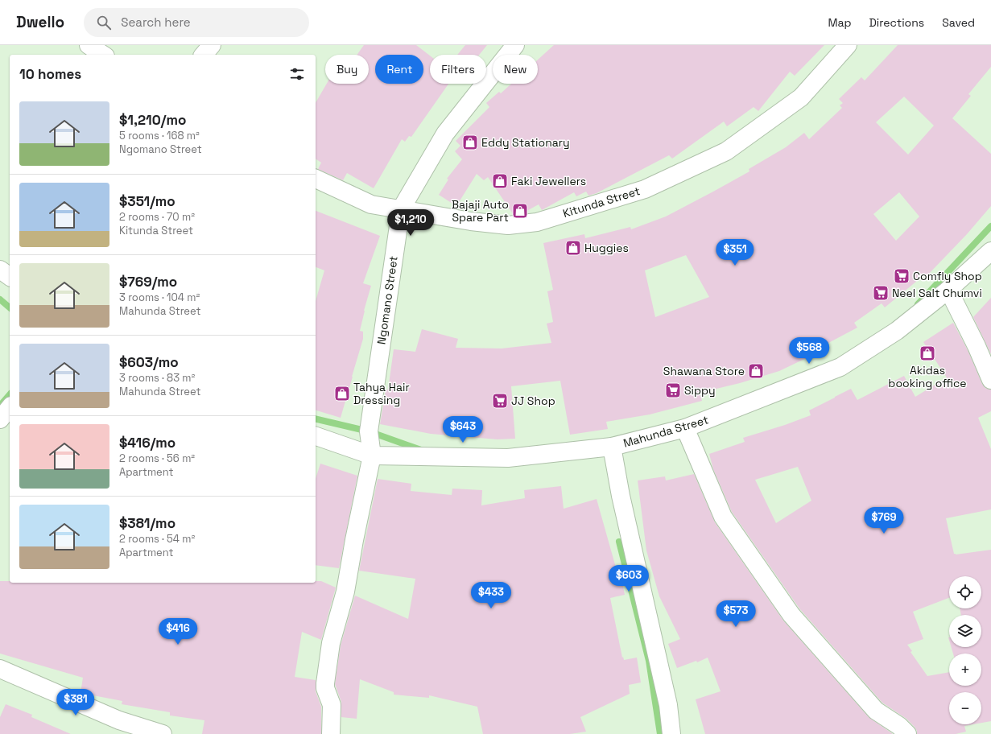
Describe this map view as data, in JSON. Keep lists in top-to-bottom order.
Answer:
{
  "streets": {
    "street": ["Kitunda Street", "Ngomano Street", "Mahunda Street"]
  },
  "crossings": [
    ["Kitunda Street", "Ngomano Street"],
    ["Ngomano Street", "Mahunda Street"]
  ],
  "places": {
    "shop": [
      "Eddy Stationary",
      "Faki Jewellers",
      "Bajaji Auto Spare Part",
      "Huggies",
      "Akidas booking office",
      "Shawana Store",
      "Tahya Hair Dressing"
    ],
    "supermarket": [
      "Comfly Shop",
      "Neel Salt Chumvi",
      "Sippy",
      "JJ Shop"
    ]
  },
  "page": {
    "header": "Dwello",
    "search": "Search here",
    "nav": ["Map", "Directions", "Saved"],
    "chip": [
      "Buy",
      "Rent",
      "Filters",
      "New"
    ],
    "heading": "10 homes",
    "list": [
      {
        "name": "$1,210/mo",
        "note": "5 rooms · 168 m² · Ngomano Street"
      },
      {
        "name": "$351/mo",
        "note": "2 rooms · 70 m² · Kitunda Street"
      },
      {
        "name": "$769/mo",
        "note": "3 rooms · 104 m² · Mahunda Street"
      },
      {
        "name": "$603/mo",
        "note": "3 rooms · 83 m² · Mahunda Street"
      },
      {
        "name": "$416/mo",
        "note": "2 rooms · 56 m² · Apartment"
      },
      {
        "name": "$381/mo",
        "note": "2 rooms · 54 m² · Apartment"
      }
    ],
    "price": [
      "$1,210",
      "$351",
      "$568",
      "$643",
      "$769",
      "$603",
      "$433",
      "$573",
      "$416",
      "$381"
    ],
    "map_buttons": ["+", "−"]
  }
}
